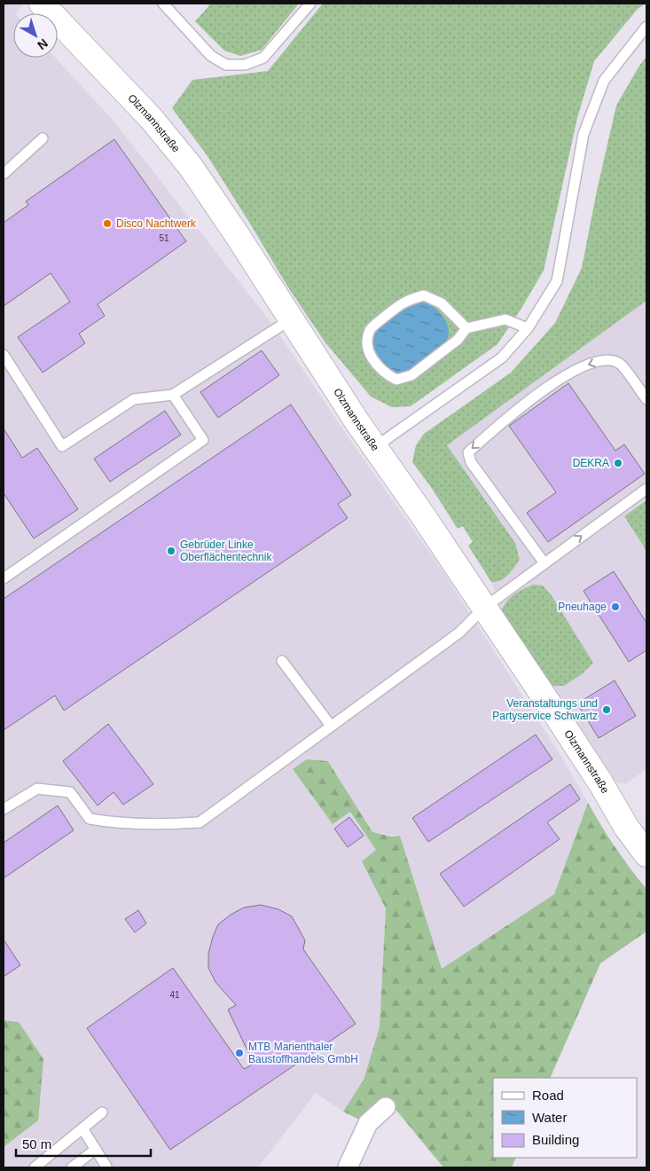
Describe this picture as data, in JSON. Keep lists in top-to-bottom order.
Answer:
{
  "streets": {
    "main road": ["Olzmannstraße"]
  },
  "places": [
    "Disco Nachtwerk",
    "DEKRA",
    "Gebrüder Linke Oberflächentechnik",
    "Pneuhage",
    "Veranstaltungs und Partyservice Schwartz",
    "MTB Marienthaler Baustoffhandels GmbH"
  ],
  "house_numbers": ["51", "41"],
  "legend": ["Road", "Water", "Building"],
  "scale_bar": "50 m",
  "north": "bottom right"
}
